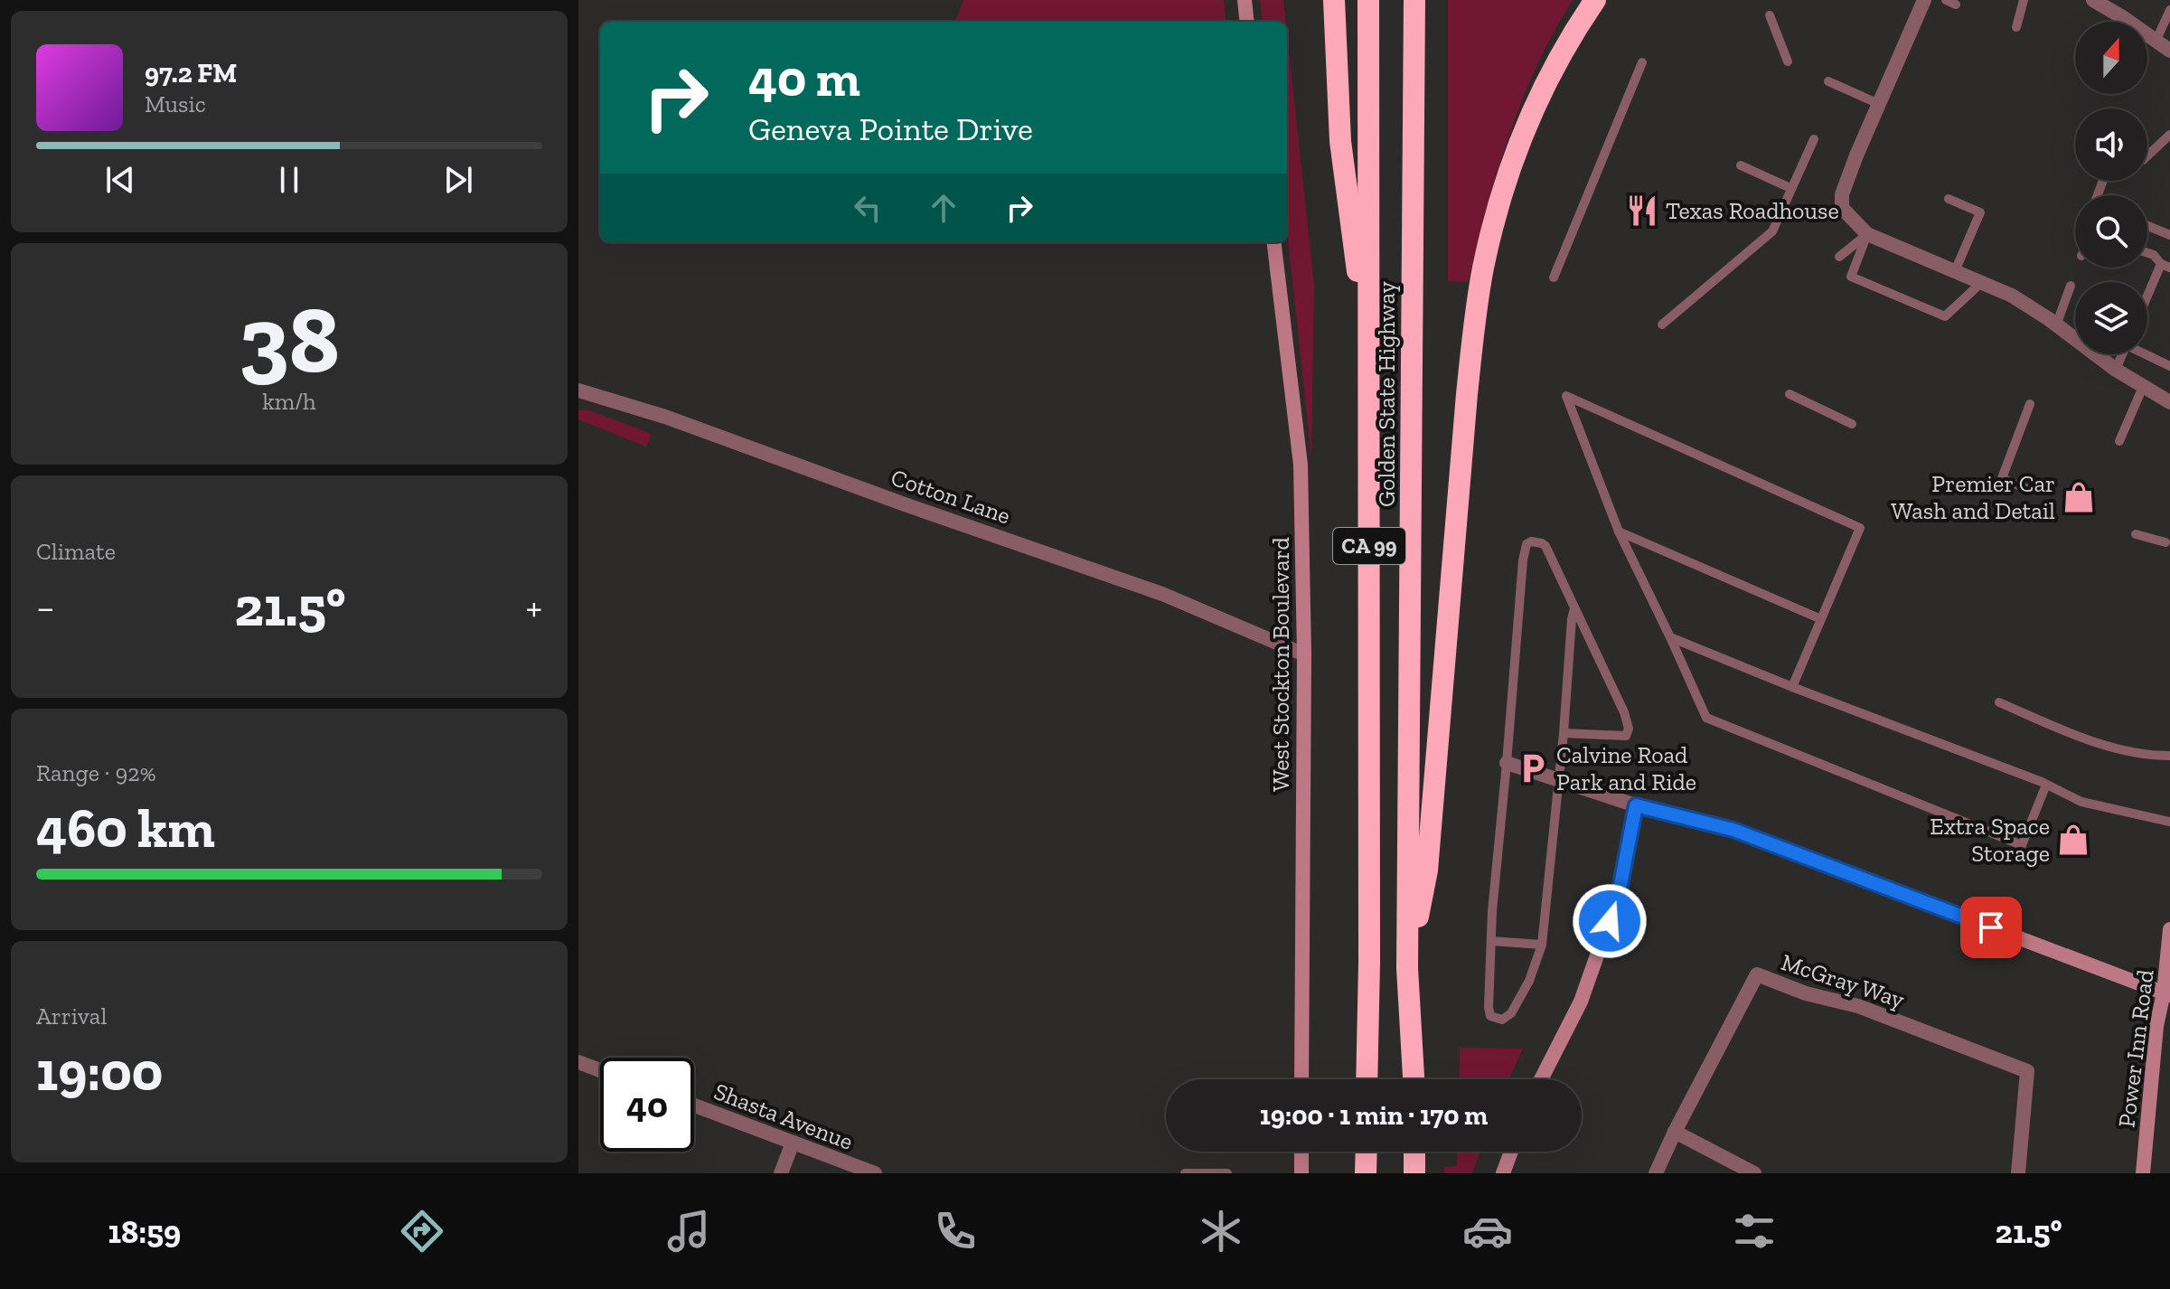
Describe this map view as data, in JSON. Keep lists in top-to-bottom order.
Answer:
{
  "streets": {
    "highway": ["Golden State Highway", "CA 99"],
    "street": [
      "Cotton Lane",
      "West Stockton Boulevard",
      "McGray Way",
      "Power Inn Road",
      "Shasta Avenue"
    ]
  },
  "crossings": [
    ["Cotton Lane", "West Stockton Boulevard"]
  ],
  "places": {
    "restaurant": ["Texas Roadhouse"],
    "shop": ["Premier Car Wash and Detail", "Extra Space Storage"],
    "parking": ["Calvine Road Park and Ride"]
  },
  "north": "top",
  "page": {
    "turn": ["40 m", "Geneva Pointe Drive"],
    "song": ["97.2 FM", "Music"],
    "tile": [
      ["38", "km/h"],
      "Climate",
      ["Range · 92%", "460 km"],
      ["Arrival", "19:00"]
    ],
    "heat": ["−", "21.5°", "+"],
    "limit": "40",
    "trip": "19:00 · 1 min · 170 m",
    "tabs": ["18:59", "21.5°"]
  }
}
